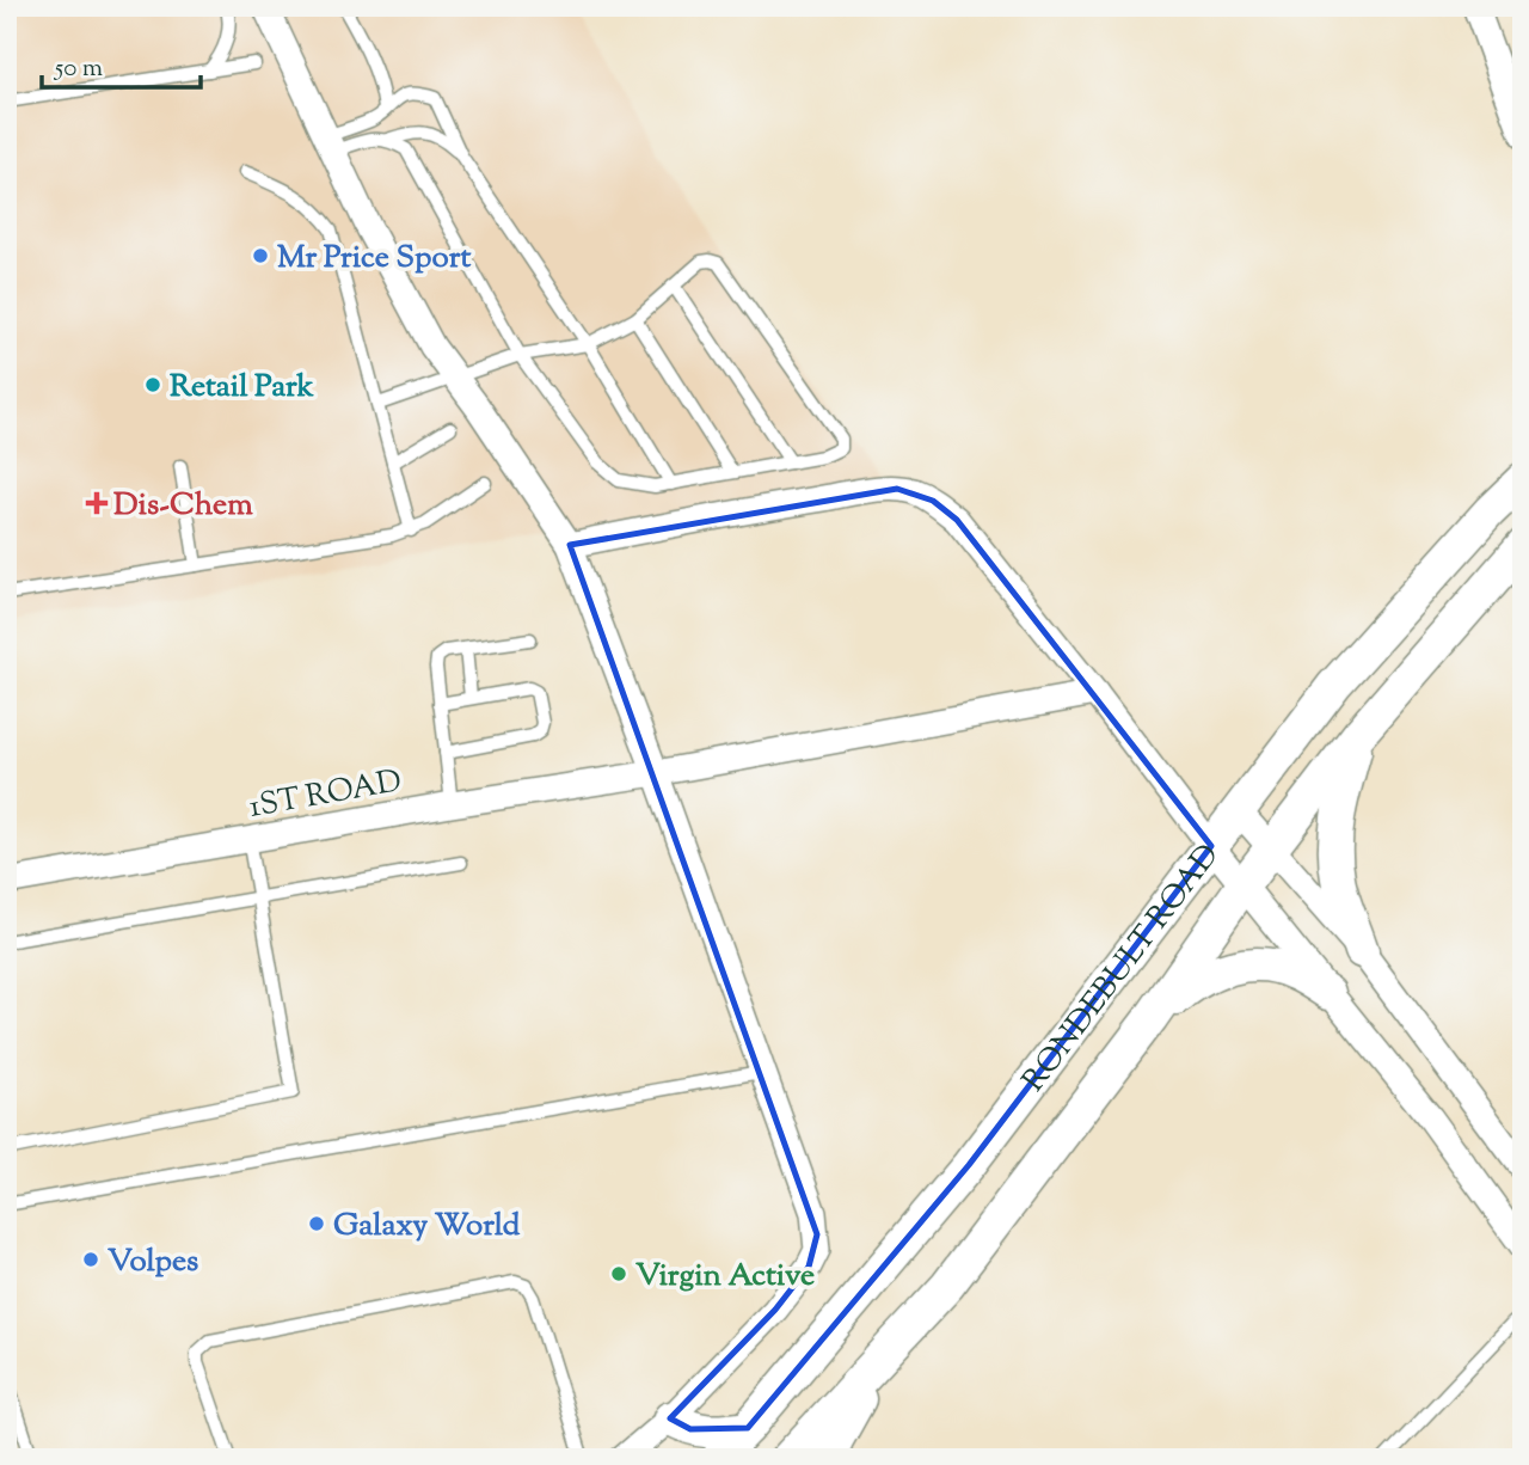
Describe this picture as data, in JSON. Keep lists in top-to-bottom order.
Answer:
{
  "streets": {
    "main road": ["RONDEBULT ROAD"],
    "street": ["1ST ROAD"]
  },
  "places": {
    "other": [
      "Mr Price Sport",
      "Retail Park",
      "Galaxy World",
      "Volpes",
      "Virgin Active"
    ],
    "health": ["Dis-Chem"]
  },
  "scale_bar": "50 m"
}
